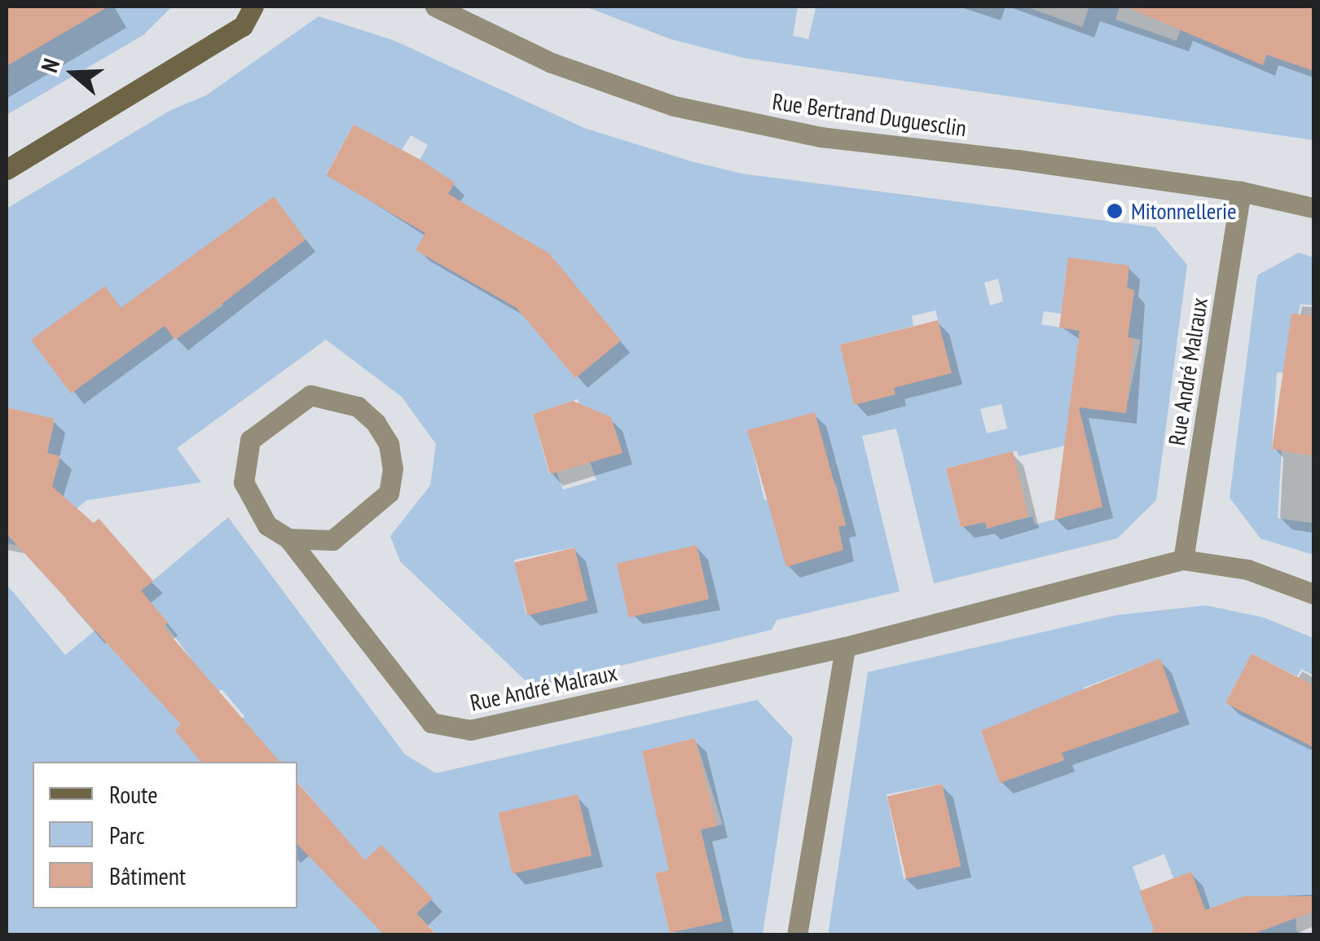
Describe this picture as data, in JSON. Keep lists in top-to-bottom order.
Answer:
{
  "streets": {
    "street": ["Rue Bertrand Duguesclin", "Rue André Malraux"]
  },
  "crossings": [
    ["Rue Bertrand Duguesclin", "Rue André Malraux"]
  ],
  "places": ["Mitonnellerie"],
  "legend": ["Route", "Parc", "Bâtiment"],
  "north": "left"
}
